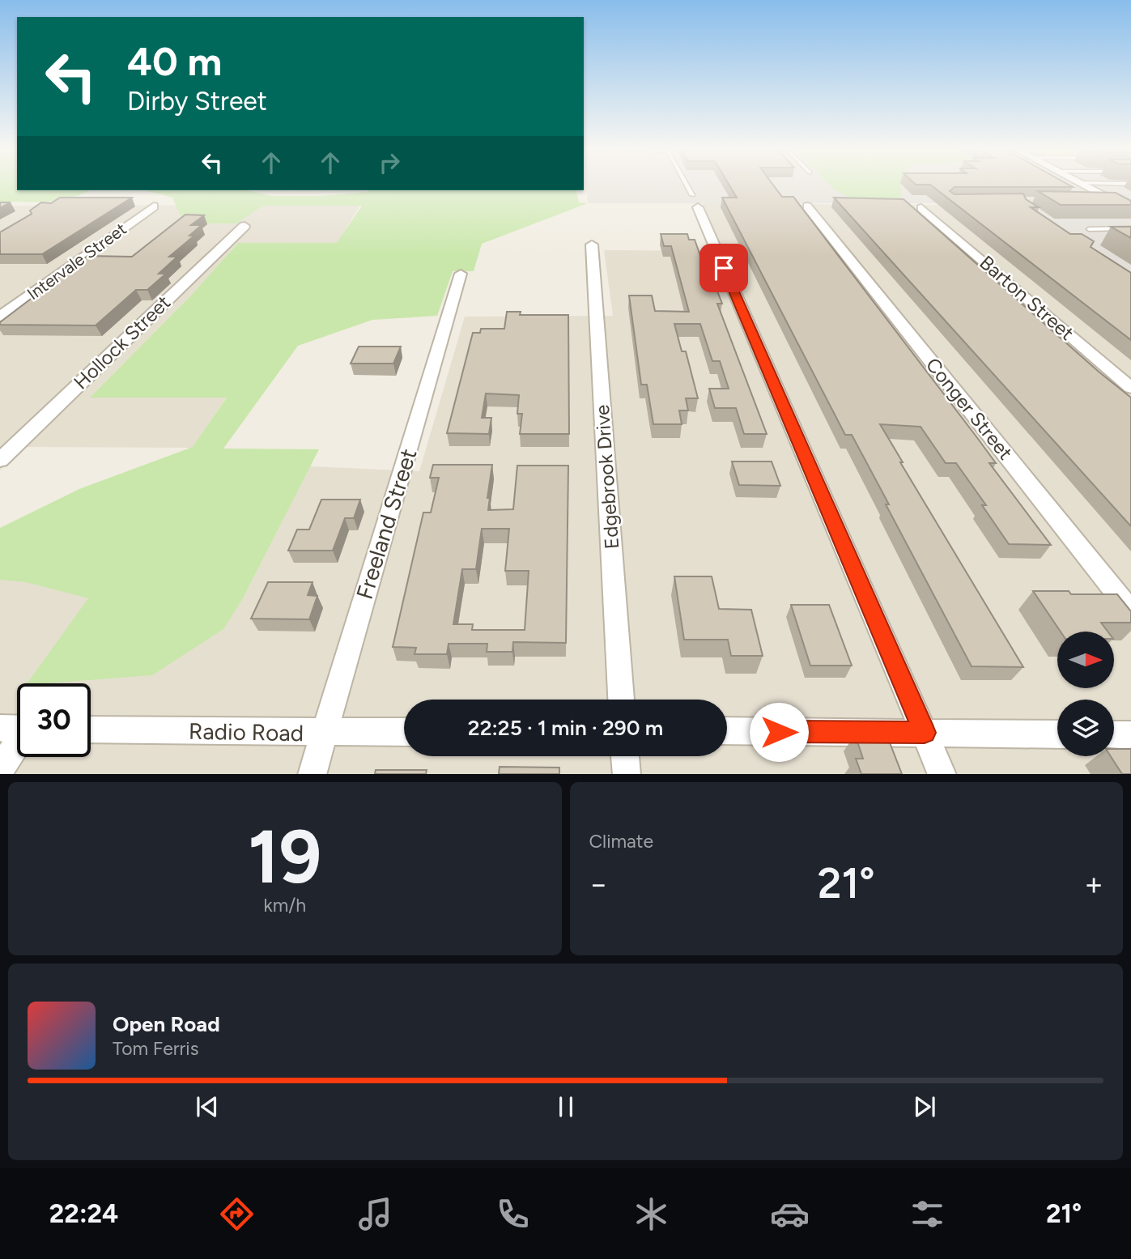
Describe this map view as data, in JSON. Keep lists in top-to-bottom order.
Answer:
{
  "streets": {
    "street": [
      "Intervale Street",
      "Barton Street",
      "Hollock Street",
      "Conger Street",
      "Edgebrook Drive",
      "Freeland Street",
      "Radio Road"
    ]
  },
  "crossings": [
    ["Freeland Street", "Radio Road"]
  ],
  "north": "right",
  "page": {
    "turn": ["40 m", "Dirby Street"],
    "limit": "30",
    "trip": "22:25 · 1 min · 290 m",
    "tile": [
      ["19", "km/h"],
      "Climate"
    ],
    "heat": ["−", "21°", "+"],
    "song": ["Open Road", "Tom Ferris"],
    "tabs": ["22:24", "21°"]
  }
}
